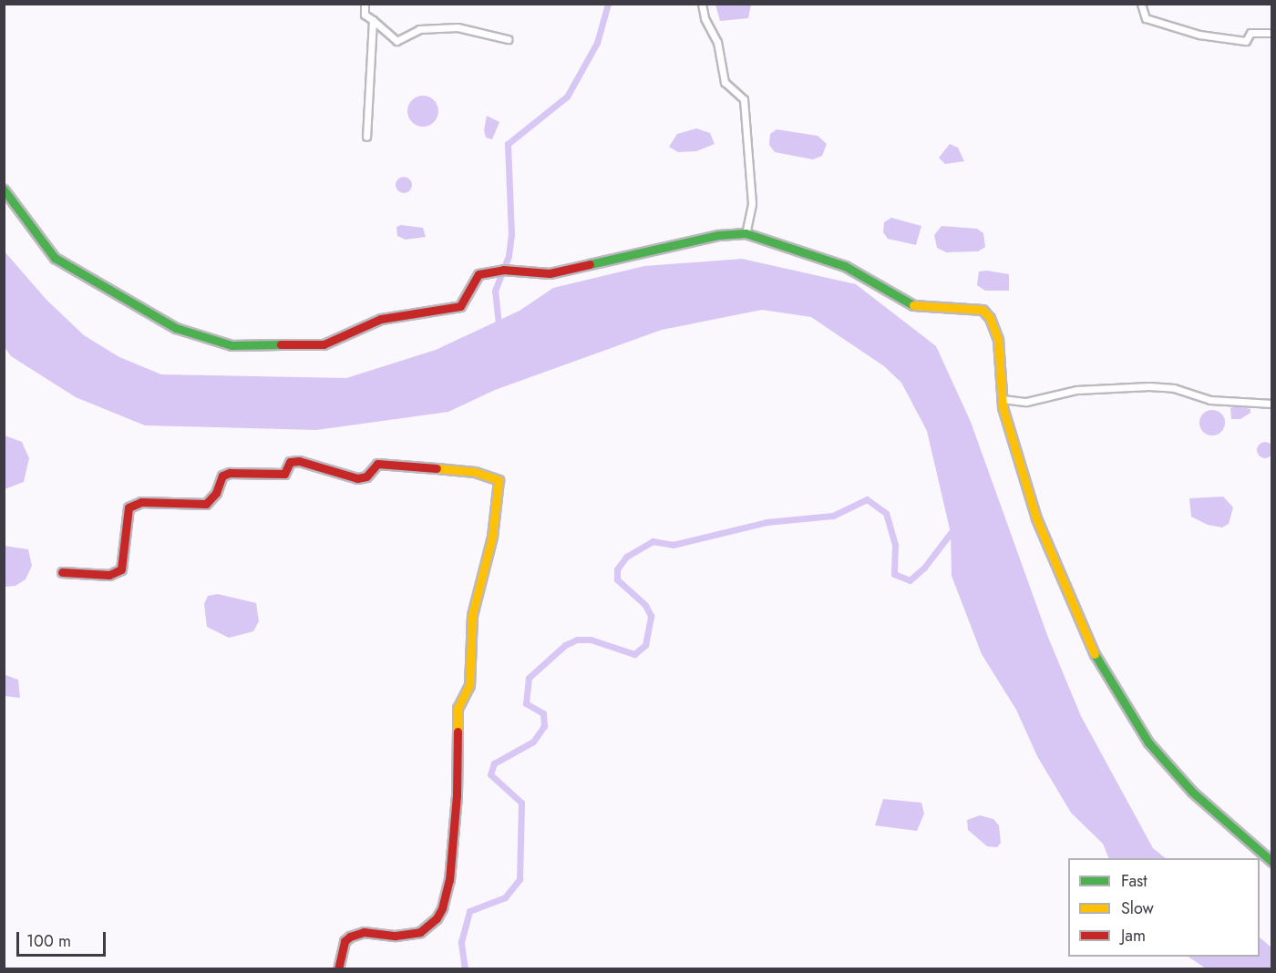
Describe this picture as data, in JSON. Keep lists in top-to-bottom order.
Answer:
{
  "legend": ["Fast", "Slow", "Jam"],
  "scale_bar": "100 m"
}
